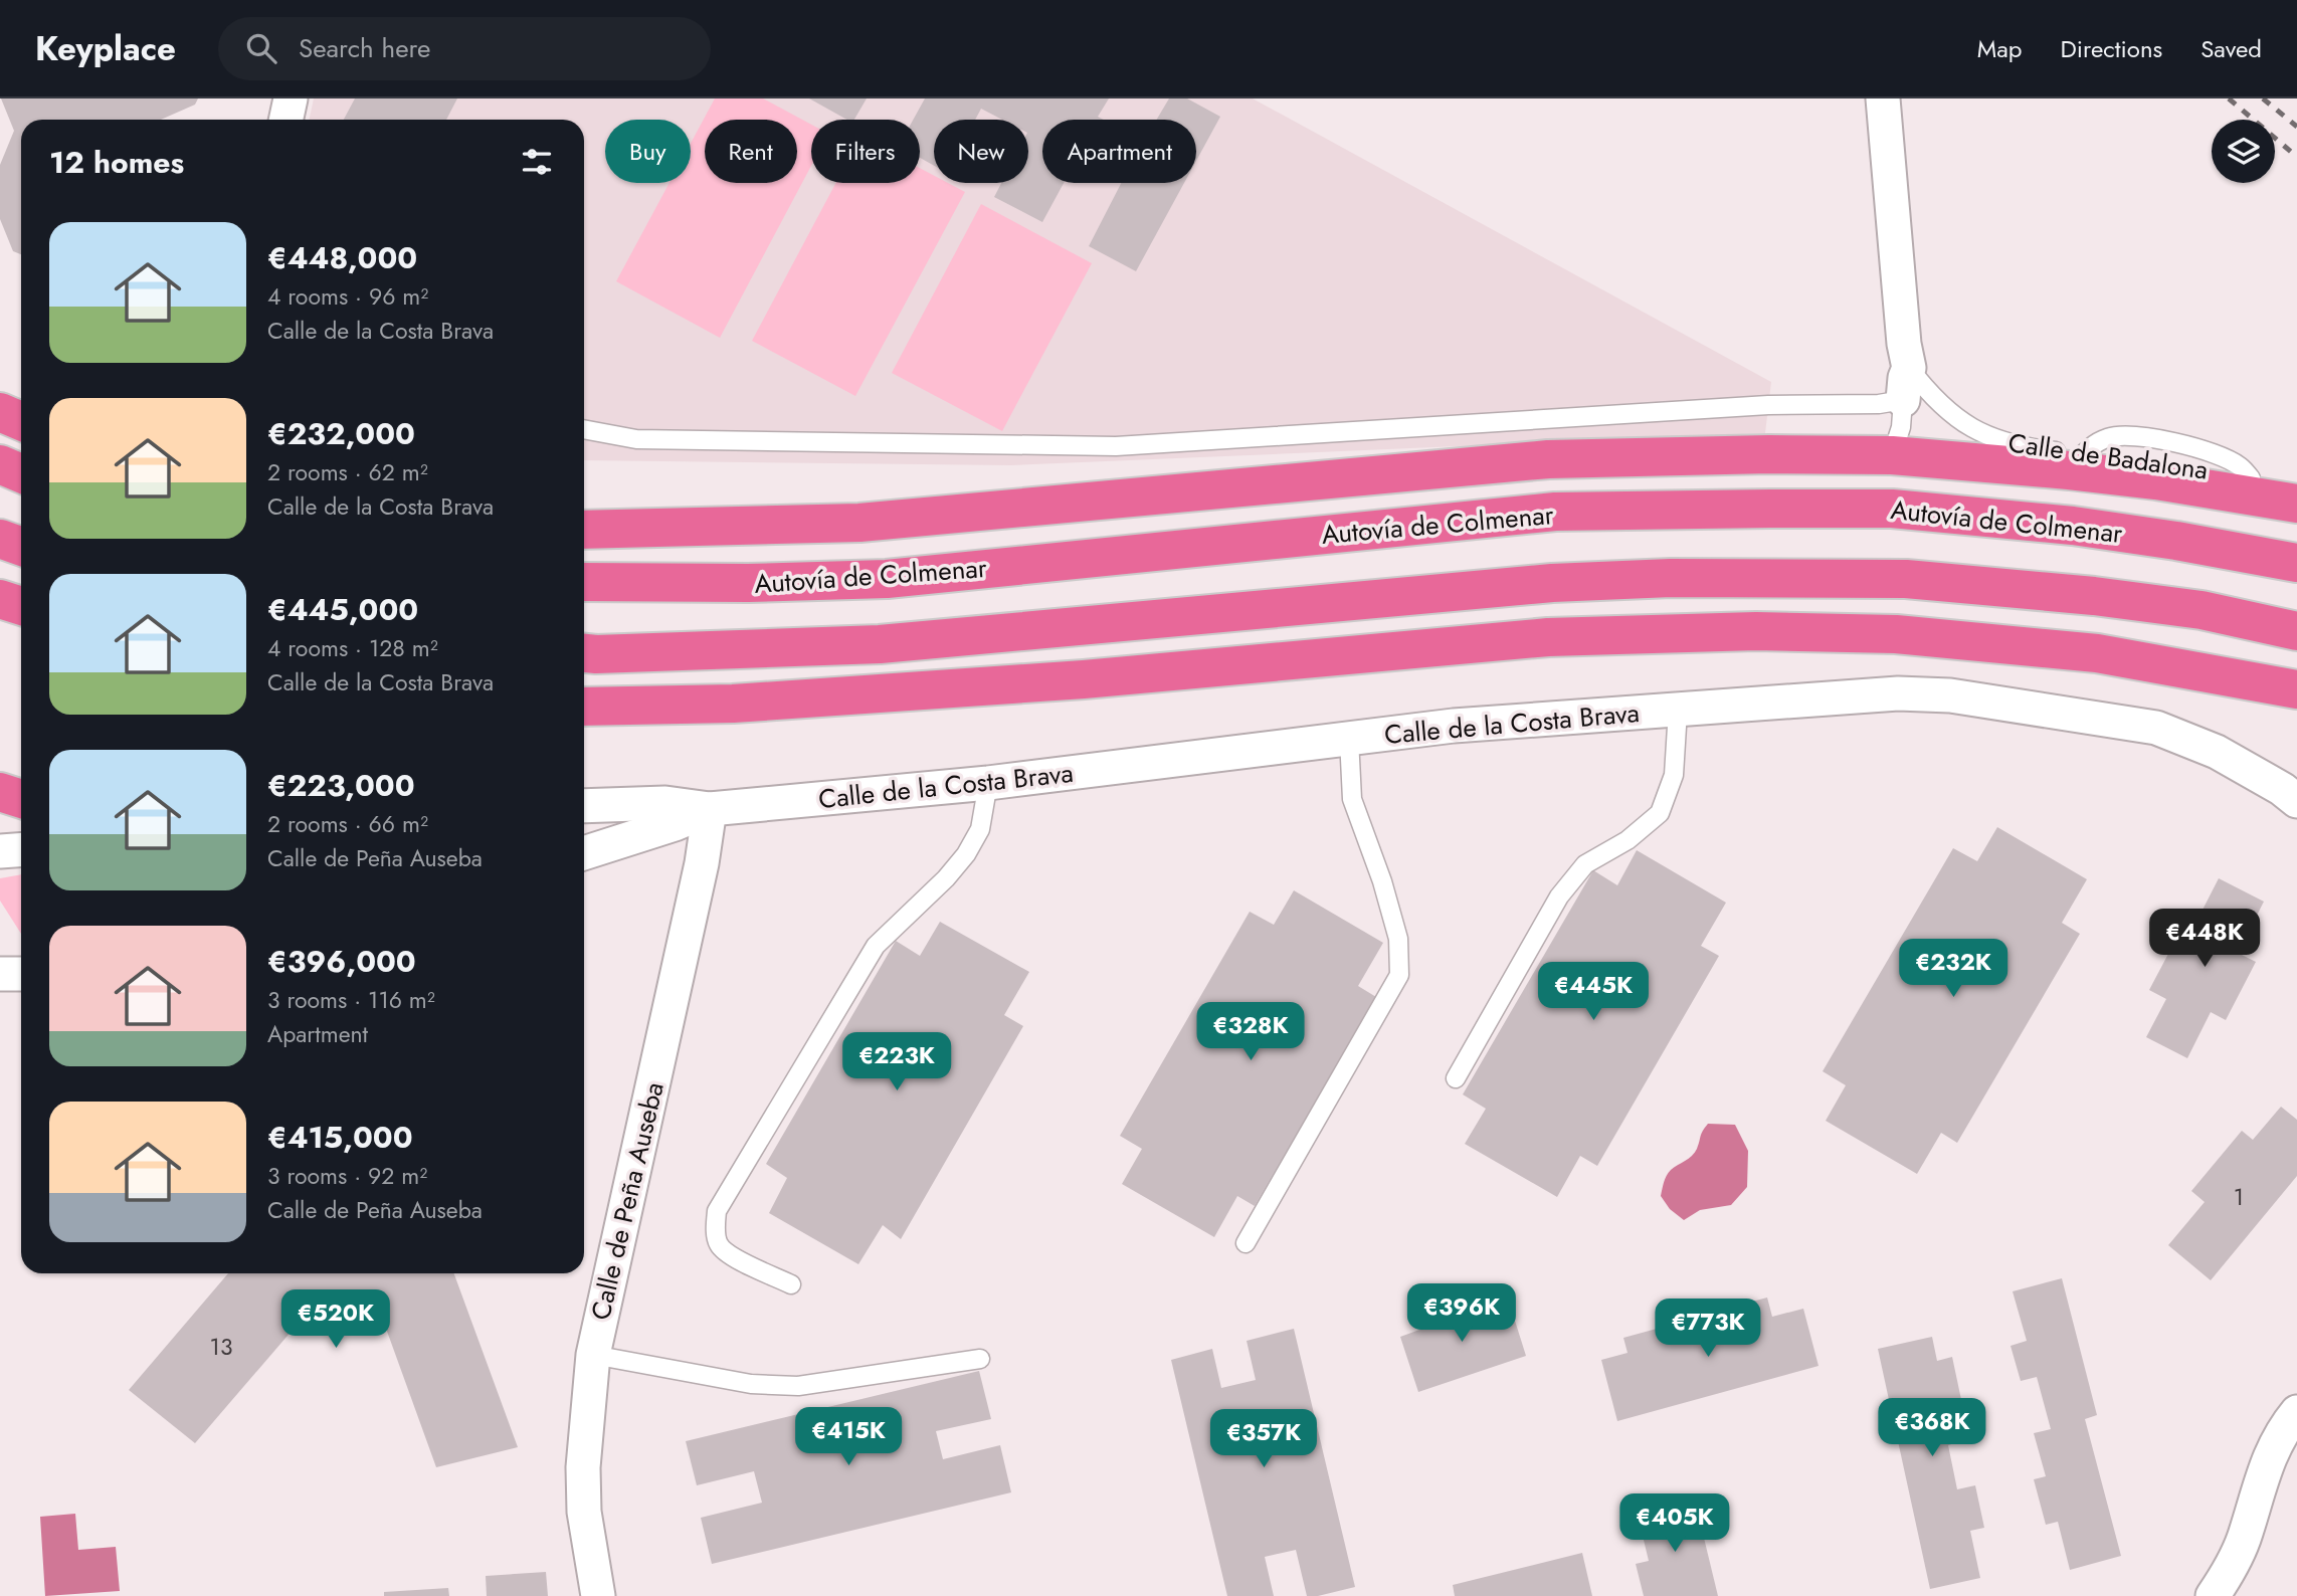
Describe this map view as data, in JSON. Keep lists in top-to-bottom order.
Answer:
{
  "streets": {
    "highway": ["Autovía de Colmenar"],
    "street": ["Calle de la Costa Brava", "Calle de Peña Auseba"],
    "lane": ["Calle de Badalona"]
  },
  "crossings": [
    ["Calle de la Costa Brava", "Calle de Peña Auseba"]
  ],
  "house_numbers": ["1", "13"],
  "page": {
    "header": "Keyplace",
    "search": "Search here",
    "nav": ["Map", "Directions", "Saved"],
    "chip": [
      "Buy",
      "Rent",
      "Filters",
      "New",
      "Apartment"
    ],
    "heading": "12 homes",
    "list": [
      {
        "name": "€448,000",
        "note": "4 rooms · 96 m² · Calle de la Costa Brava"
      },
      {
        "name": "€232,000",
        "note": "2 rooms · 62 m² · Calle de la Costa Brava"
      },
      {
        "name": "€445,000",
        "note": "4 rooms · 128 m² · Calle de la Costa Brava"
      },
      {
        "name": "€223,000",
        "note": "2 rooms · 66 m² · Calle de Peña Auseba"
      },
      {
        "name": "€396,000",
        "note": "3 rooms · 116 m² · Apartment"
      },
      {
        "name": "€415,000",
        "note": "3 rooms · 92 m² · Calle de Peña Auseba"
      }
    ],
    "price": [
      "€448K",
      "€232K",
      "€445K",
      "€328K",
      "€223K",
      "€396K",
      "€520K",
      "€773K",
      "€368K",
      "€415K",
      "€357K",
      "€405K"
    ]
  }
}
